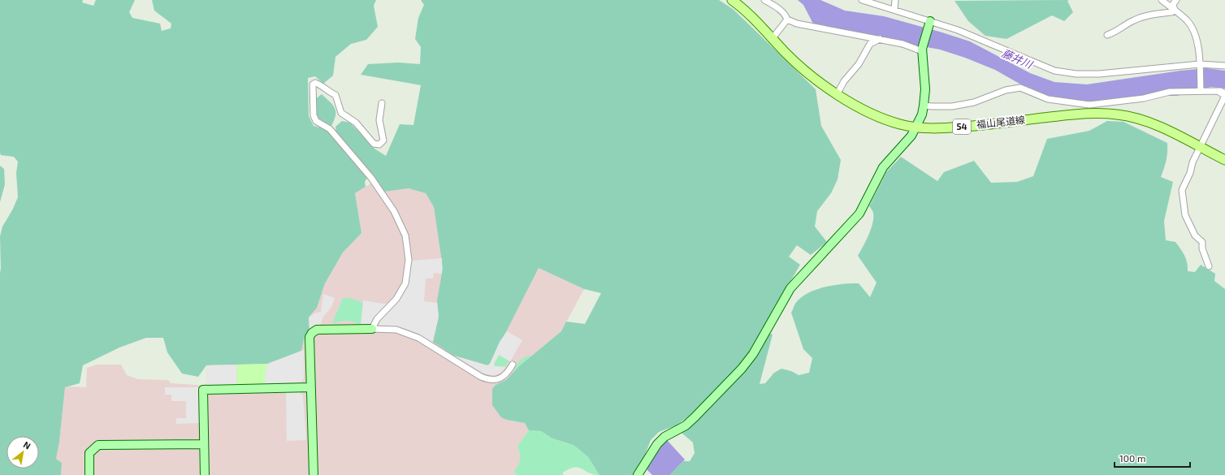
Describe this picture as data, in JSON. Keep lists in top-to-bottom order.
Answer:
{
  "streets": {
    "main road": ["福山尾道線", "54"]
  },
  "water": ["藤井川"],
  "scale_bar": "100 m",
  "north": "top right"
}
